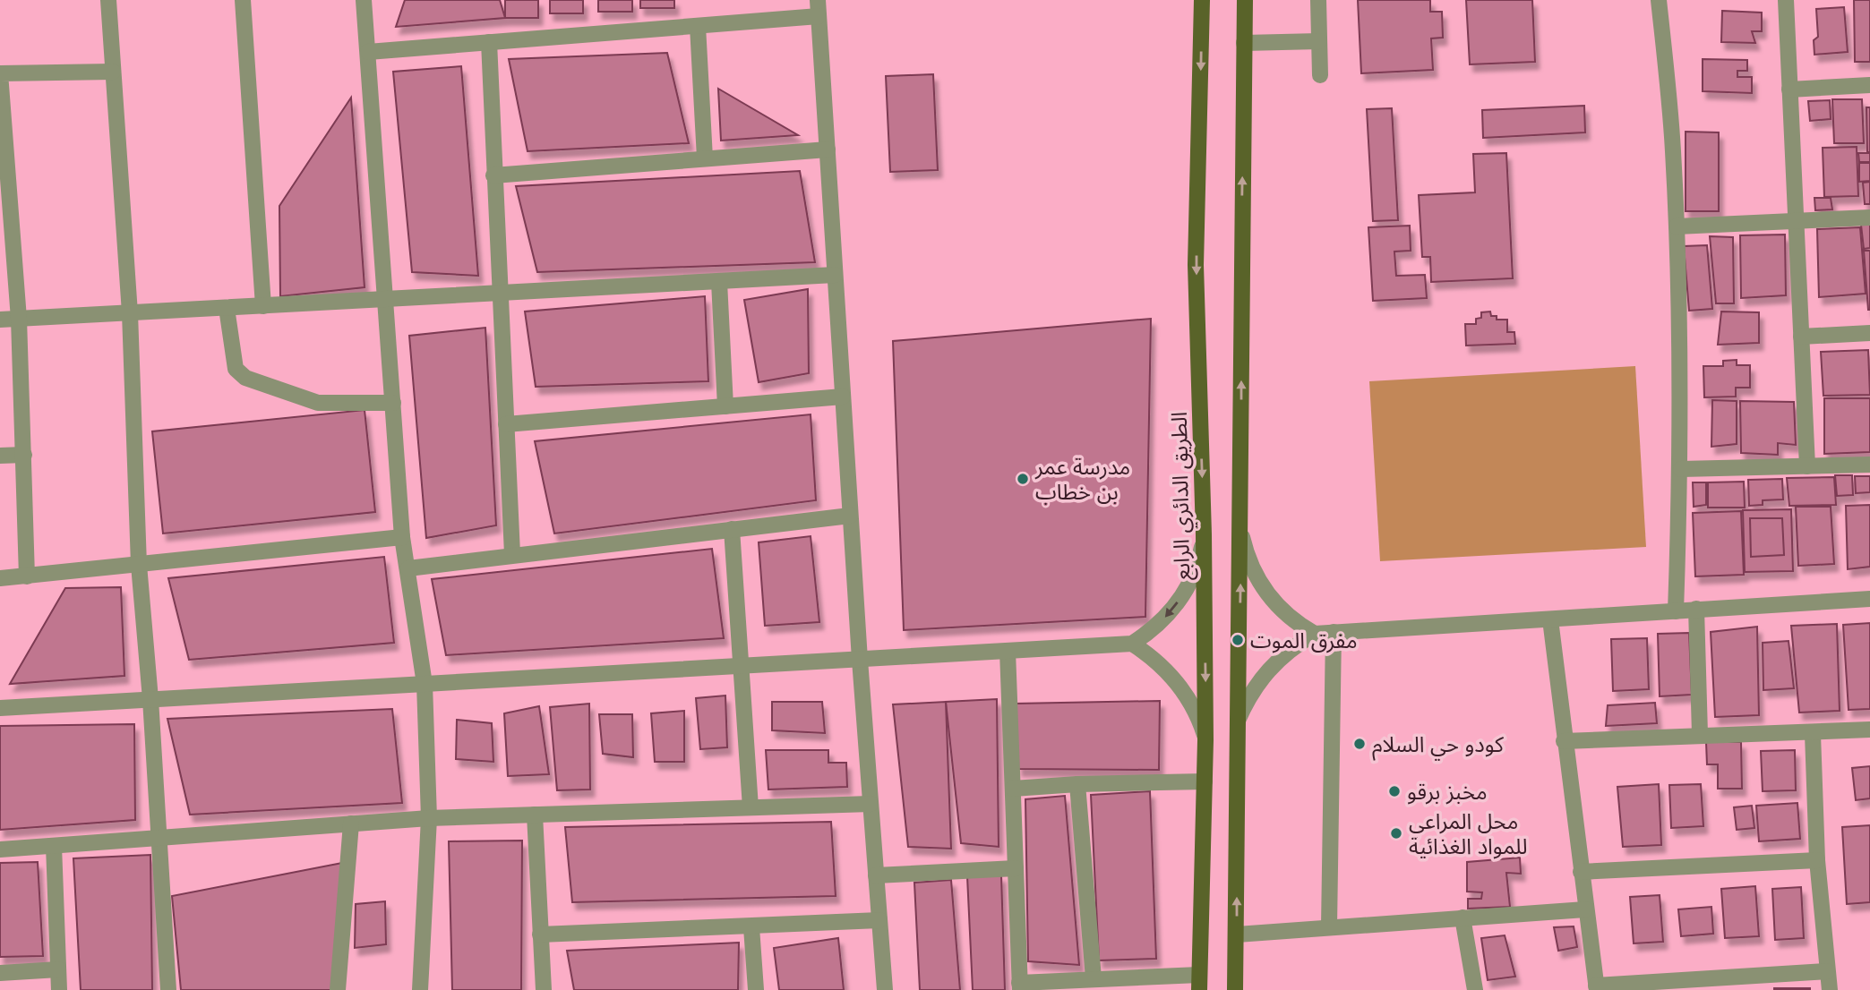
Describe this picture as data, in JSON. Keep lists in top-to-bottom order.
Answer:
{
  "streets": {
    "main road": ["الطريق الدائري الرابع"]
  },
  "places": [
    "مدرسة عمر بن خطاب",
    "مفرق الموت",
    "كودو حي السلام",
    "مخبز برقو",
    "محل المراعي للمواد الغذائية"
  ]
}
